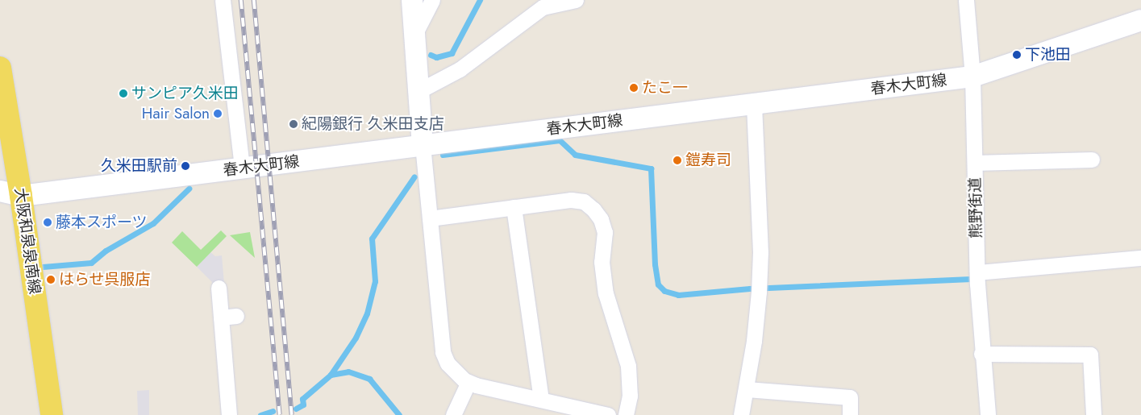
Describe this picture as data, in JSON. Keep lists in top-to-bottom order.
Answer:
{
  "streets": {
    "main road": ["春木大町線", "大阪和泉泉南線"],
    "street": ["熊野街道"]
  },
  "crossings": [
    ["春木大町線", "熊野街道"],
    ["春木大町線", "大阪和泉泉南線"]
  ],
  "places": [
    "下池田",
    "たこ一",
    "サンピア久米田",
    "Hair Salon",
    "紀陽銀行 久米田支店",
    "鎧寿司",
    "久米田駅前",
    "藤本スポーツ",
    "はらせ呉服店"
  ]
}
